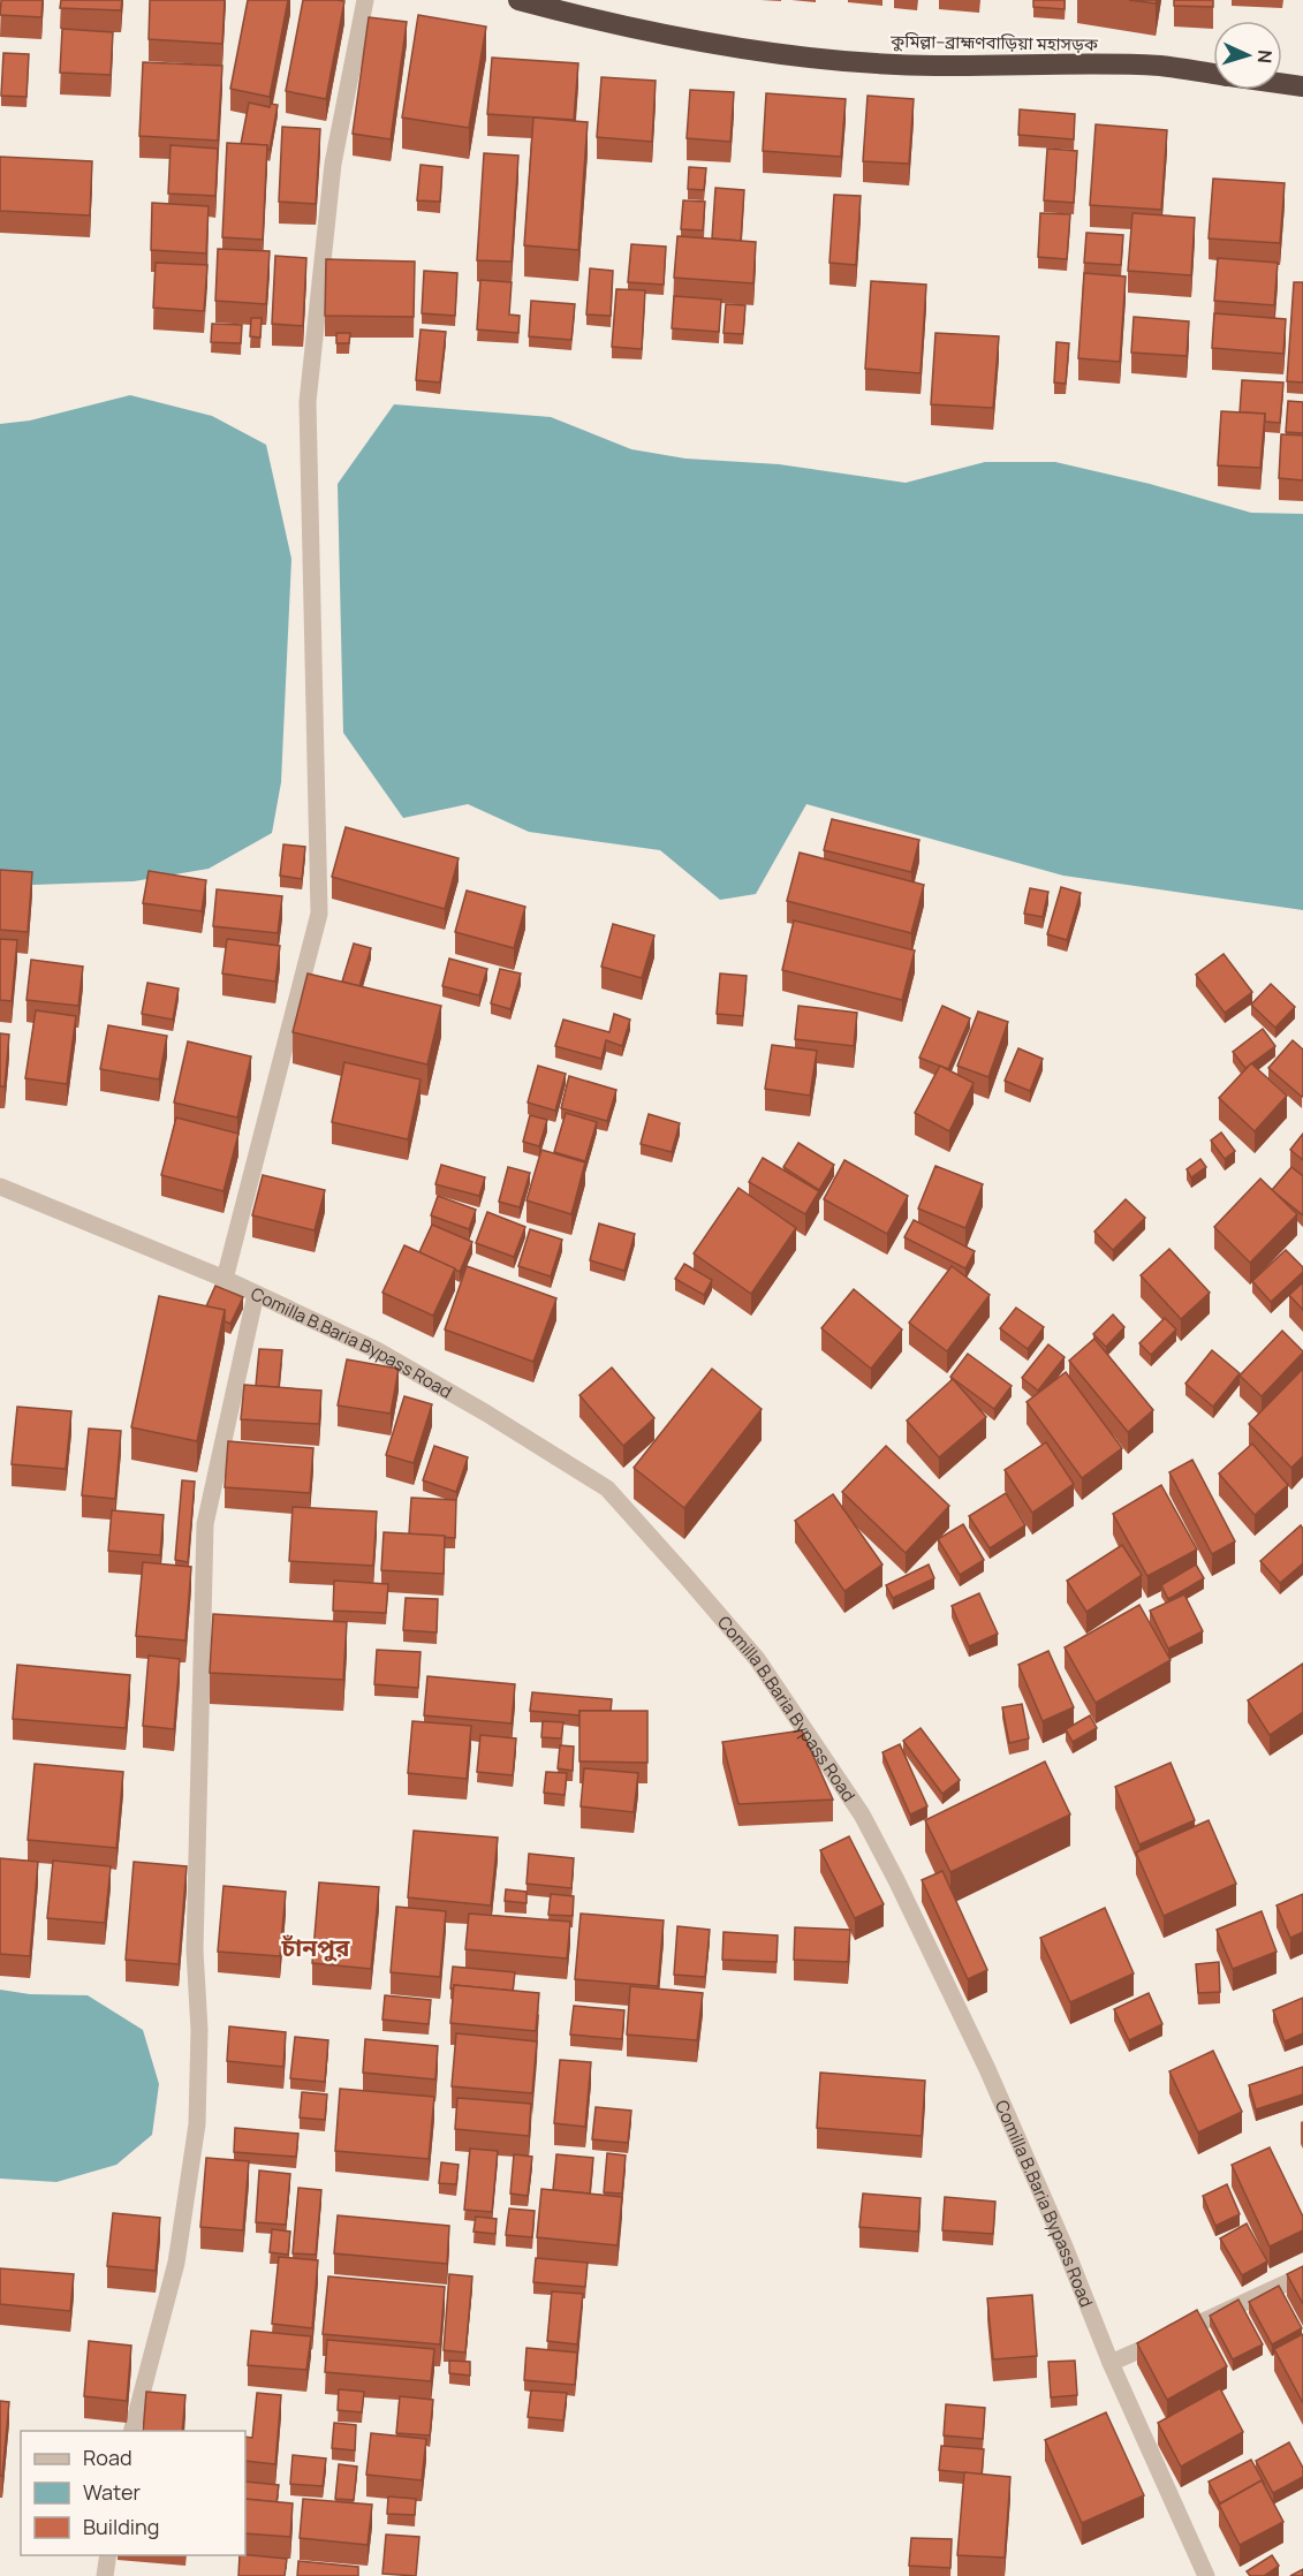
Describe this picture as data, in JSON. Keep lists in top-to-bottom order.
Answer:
{
  "streets": {
    "highway": ["কুমিল্লা–ব্রাহ্মণবাড়িয়া মহাসড়ক"],
    "street": ["Comilla B.Baria Bypass Road"]
  },
  "districts": ["চাঁনপুর"],
  "legend": ["Road", "Water", "Building"],
  "north": "right"
}
